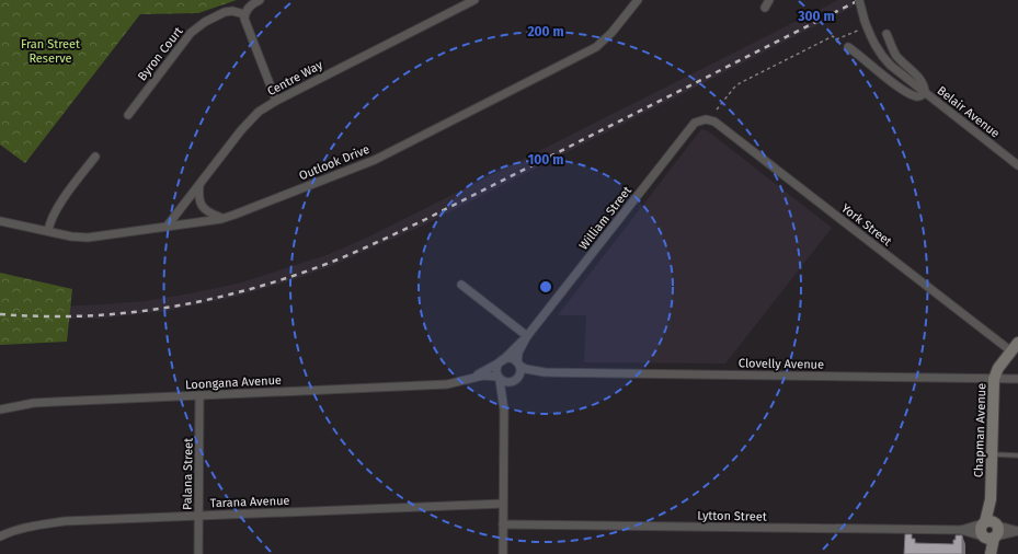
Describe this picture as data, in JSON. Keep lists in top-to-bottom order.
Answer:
{
  "streets": {
    "street": [
      "Byron Court",
      "Centre Way",
      "Belair Avenue",
      "Outlook Drive",
      "William Street",
      "York Street",
      "Clovelly Avenue",
      "Loongana Avenue",
      "Chapman Avenue",
      "Palana Street",
      "Tarana Avenue",
      "Lytton Street"
    ]
  },
  "crossings": [
    ["Centre Way", "Outlook Drive"],
    ["William Street", "York Street"],
    ["William Street", "Clovelly Avenue"],
    ["William Street", "Loongana Avenue"],
    ["York Street", "Chapman Avenue"],
    ["Clovelly Avenue", "Loongana Avenue"],
    ["Clovelly Avenue", "Chapman Avenue"],
    ["Loongana Avenue", "Palana Street"],
    ["Chapman Avenue", "Lytton Street"],
    ["Palana Street", "Tarana Avenue"]
  ],
  "parks": ["Fran Street Reserve"],
  "rings": ["300 m", "200 m", "100 m"]
}
